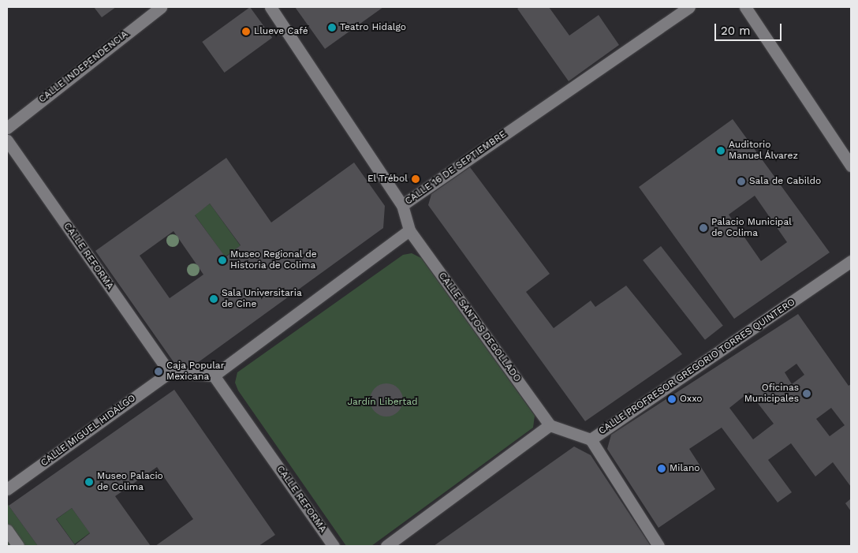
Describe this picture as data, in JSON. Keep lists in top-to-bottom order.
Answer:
{
  "streets": {
    "street": [
      "CALLE INDEPENDENCIA",
      "CALLE 16 DE SEPTIEMBRE",
      "CALLE REFORMA",
      "CALLE SANTOS DEGOLLADO",
      "CALLE PROFRESOR GREGORIO TORRES QUINTERO",
      "CALLE MIGUEL HIDALGO"
    ]
  },
  "crossings": [
    ["CALLE 16 DE SEPTIEMBRE", "CALLE SANTOS DEGOLLADO"],
    ["CALLE REFORMA", "CALLE MIGUEL HIDALGO"],
    ["CALLE SANTOS DEGOLLADO", "CALLE PROFRESOR GREGORIO TORRES QUINTERO"]
  ],
  "parks": ["Jardín Libertad"],
  "places": [
    "Teatro Hidalgo",
    "Llueve Café",
    "Auditorio Manuel Álvarez",
    "El Trébol",
    "Sala de Cabildo",
    "Palacio Municipal de Colima",
    "Museo Regional de Historia de Colima",
    "Sala Universitaria de Cine",
    "Caja Popular Mexicana",
    "Oficinas Municipales",
    "Oxxo",
    "Milano",
    "Museo Palacio de Colima"
  ],
  "scale_bar": "20 m"
}
